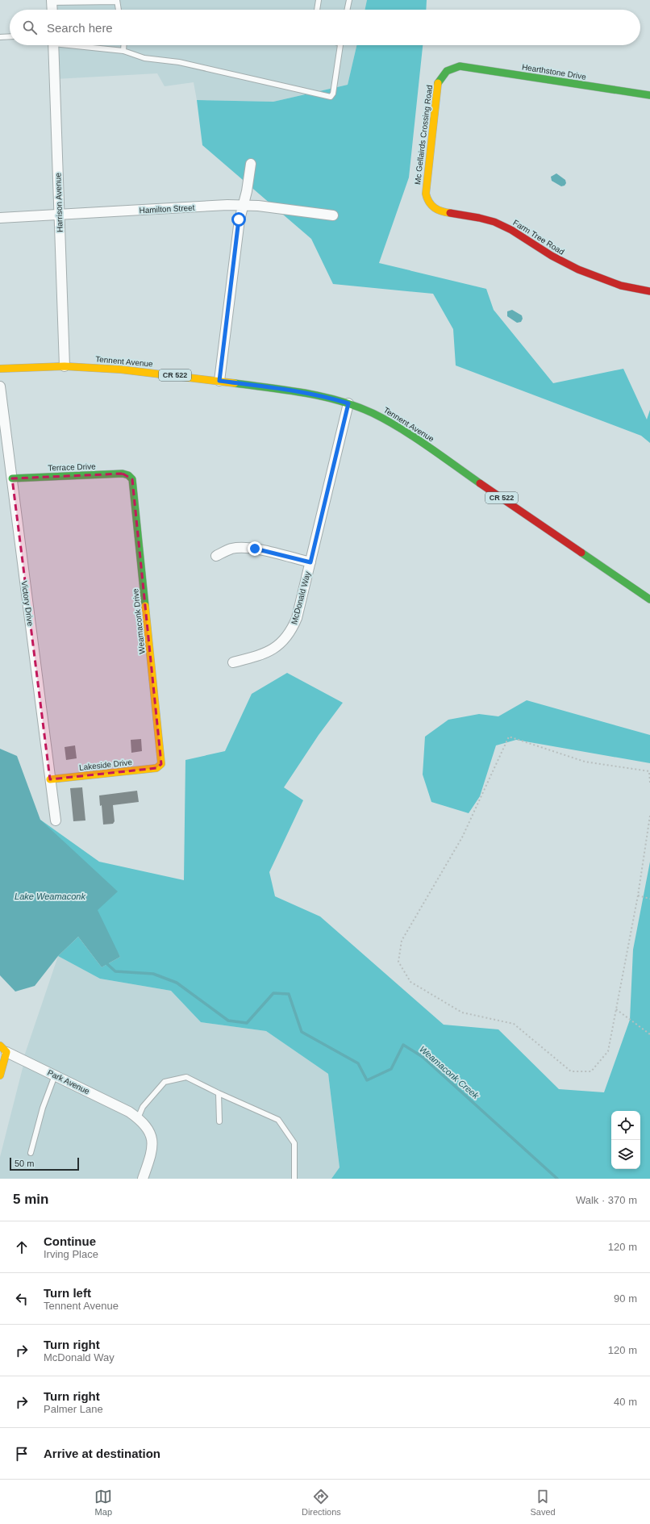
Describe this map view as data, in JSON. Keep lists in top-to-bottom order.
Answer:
{
  "streets": {
    "street": [
      "Hearthstone Drive",
      "Mc Gellairds Crossing Road",
      "Harrison Avenue",
      "Hamilton Street",
      "Farm Tree Road",
      "Tennent Avenue",
      "CR 522",
      "Terrace Drive",
      "McDonald Way",
      "Victory Drive",
      "Weamaconk Drive",
      "Lakeside Drive",
      "Park Avenue"
    ]
  },
  "crossings": [
    ["Hearthstone Drive", "Mc Gellairds Crossing Road"],
    ["Mc Gellairds Crossing Road", "Farm Tree Road"],
    ["Harrison Avenue", "Hamilton Street"],
    ["Harrison Avenue", "Tennent Avenue"],
    ["Tennent Avenue", "McDonald Way"],
    ["Terrace Drive", "Victory Drive"],
    ["Terrace Drive", "Weamaconk Drive"],
    ["Victory Drive", "Lakeside Drive"],
    ["Weamaconk Drive", "Lakeside Drive"]
  ],
  "water": ["Lake Weamaconk", "Weamaconk Creek"],
  "scale_bar": "50 m",
  "page": {
    "search": "Search here",
    "scale": "50 m",
    "heading": ["5 min", "Walk · 370 m"],
    "list": [
      ["Continue", "Irving Place", "120 m"],
      ["Turn left", "Tennent Avenue", "90 m"],
      ["Turn right", "McDonald Way", "120 m"],
      ["Turn right", "Palmer Lane", "40 m"],
      "Arrive at destination"
    ],
    "nav": ["Map", "Directions", "Saved"]
  }
}
